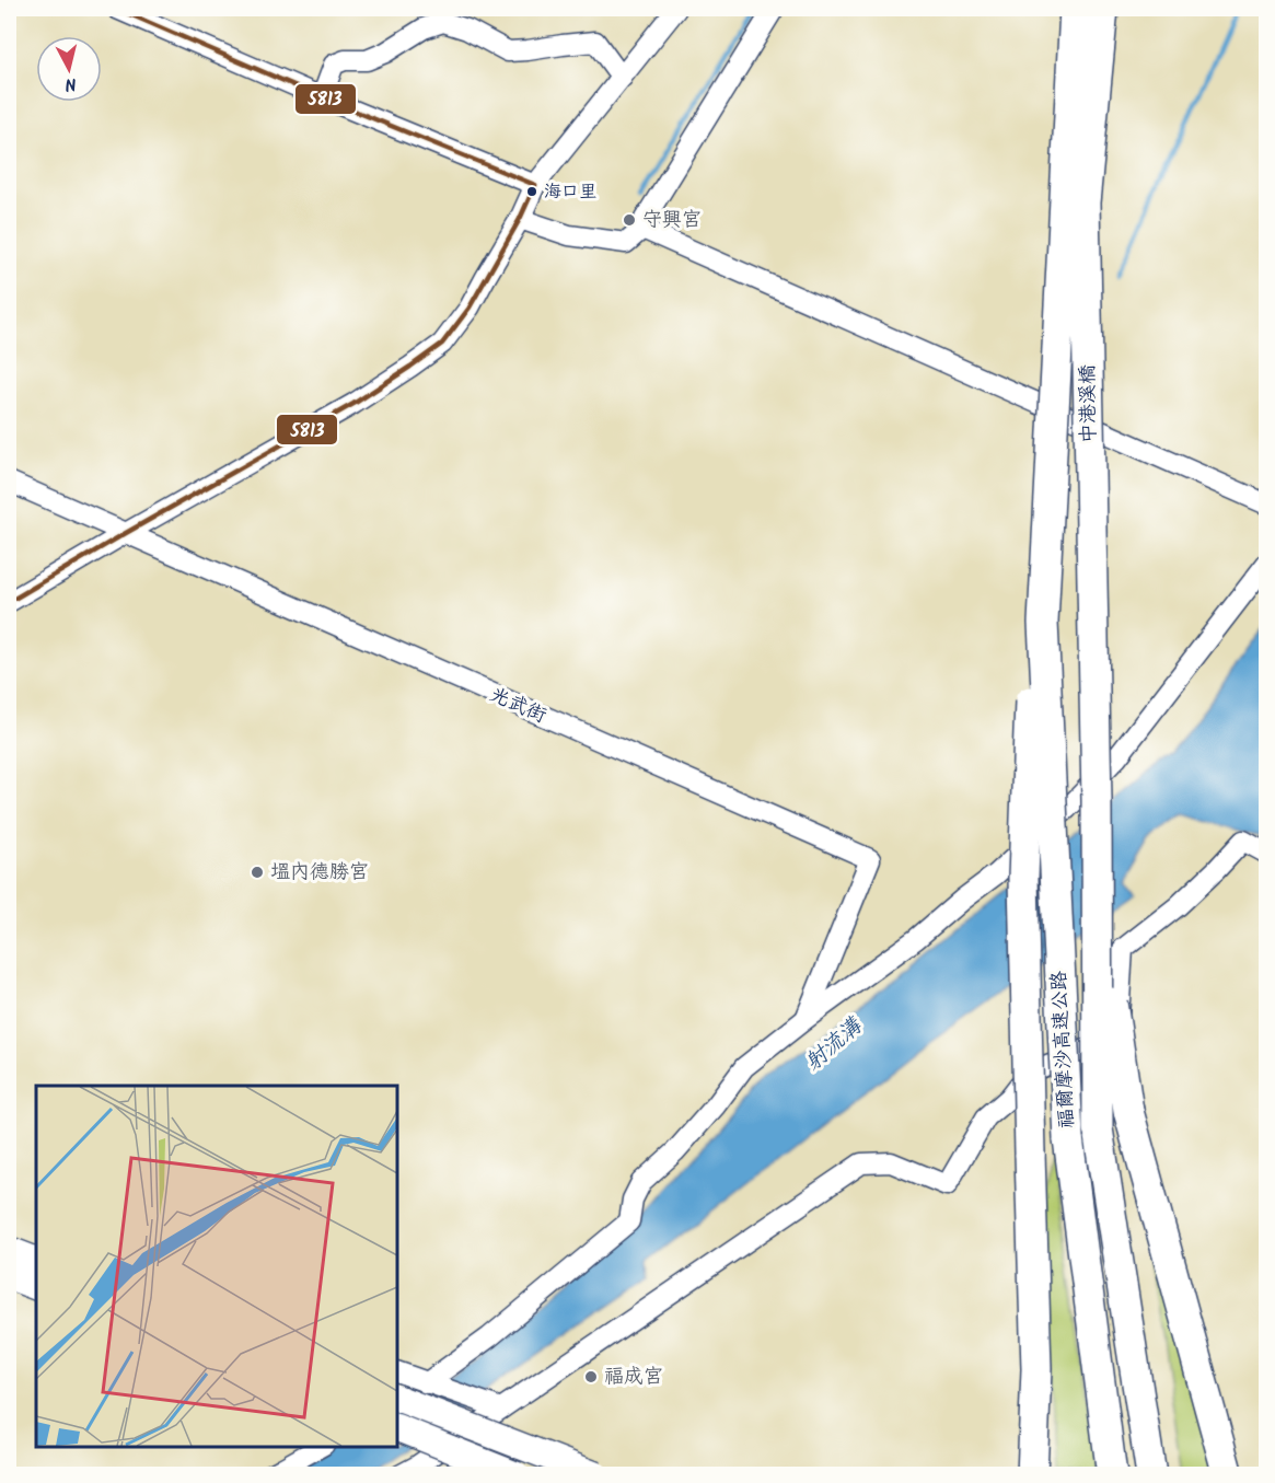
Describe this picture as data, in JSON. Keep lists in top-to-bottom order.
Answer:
{
  "streets": {
    "highway": ["中港溪橋", "福爾摩沙高速公路"],
    "street": ["光武街"]
  },
  "crossings": [
    ["中港溪橋", "福爾摩沙高速公路"]
  ],
  "water": ["射流溝"],
  "places": [
    "海口里",
    "守興宮",
    "塭內德勝宮",
    "福成宮"
  ],
  "lines": ["transit line 5813"],
  "north": "bottom"
}
